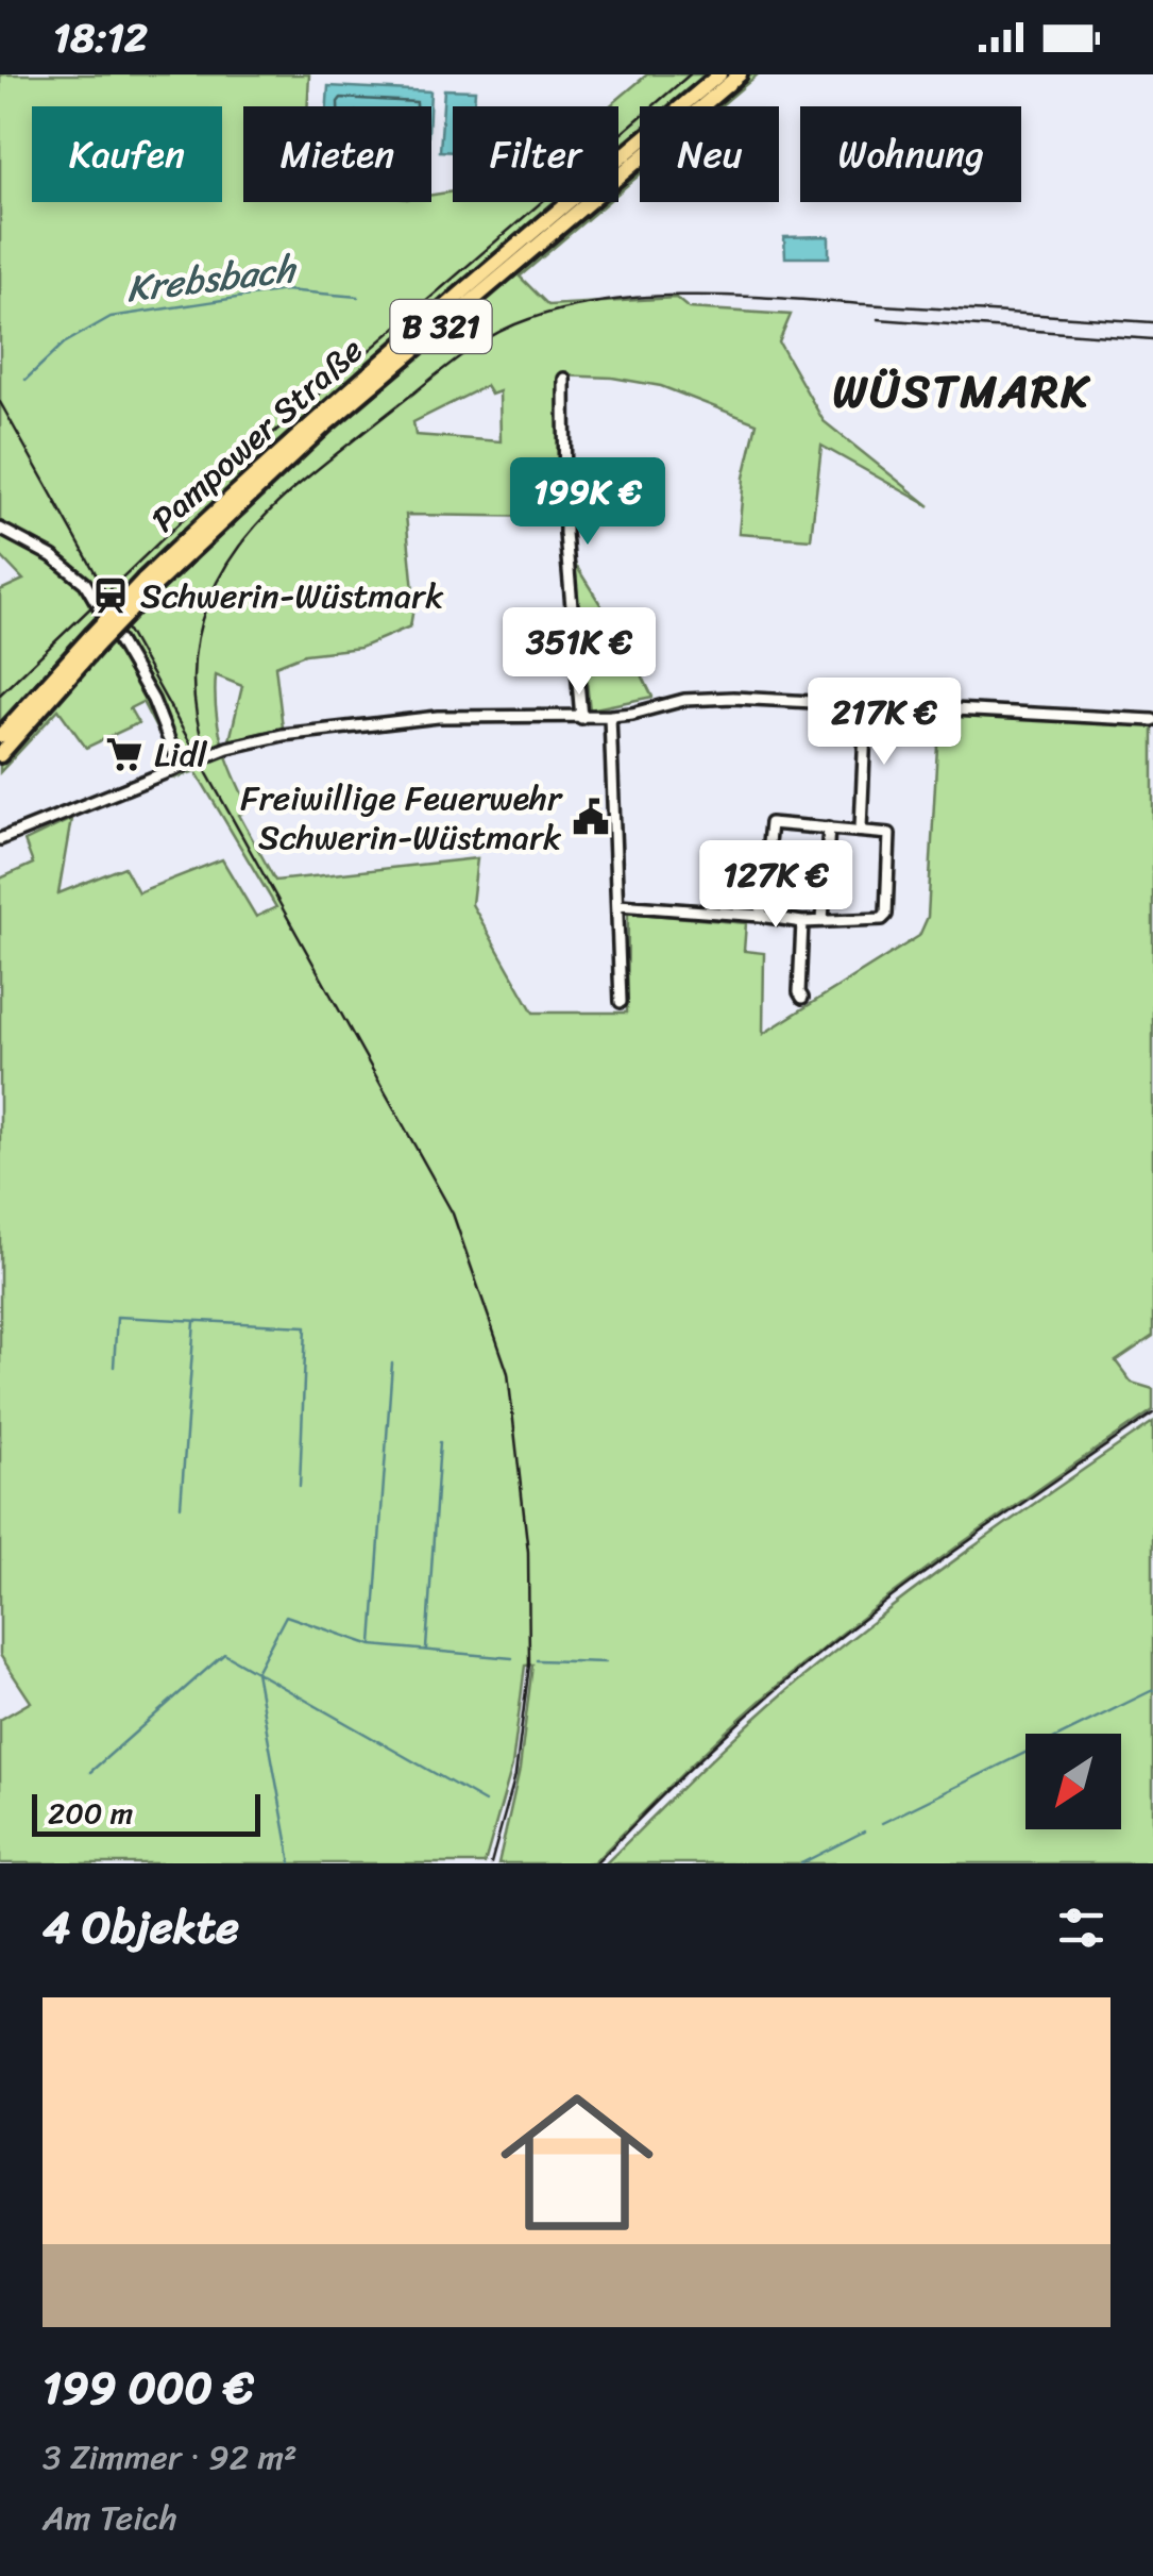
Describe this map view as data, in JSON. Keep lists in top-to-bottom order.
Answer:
{
  "streets": {
    "main road": ["B 321", "Pampower Straße"]
  },
  "districts": ["WÜSTMARK"],
  "water": ["Krebsbach"],
  "places": {
    "station": ["Schwerin-Wüstmark"],
    "supermarket": ["Lidl"],
    "public building": ["Freiwillige Feuerwehr Schwerin-Wüstmark"]
  },
  "scale_bar": "200 m",
  "north": "bottom left",
  "page": {
    "status": "18:12",
    "chip": [
      "Kaufen",
      "Mieten",
      "Filter",
      "Neu",
      "Wohnung"
    ],
    "price": [
      "199K €",
      "351K €",
      "217K €",
      "127K €"
    ],
    "scale": "200 m",
    "heading": "4 Objekte",
    "list": [
      {
        "name": "199 000 €",
        "note": "3 Zimmer · 92 m² · Am Teich"
      }
    ]
  }
}
